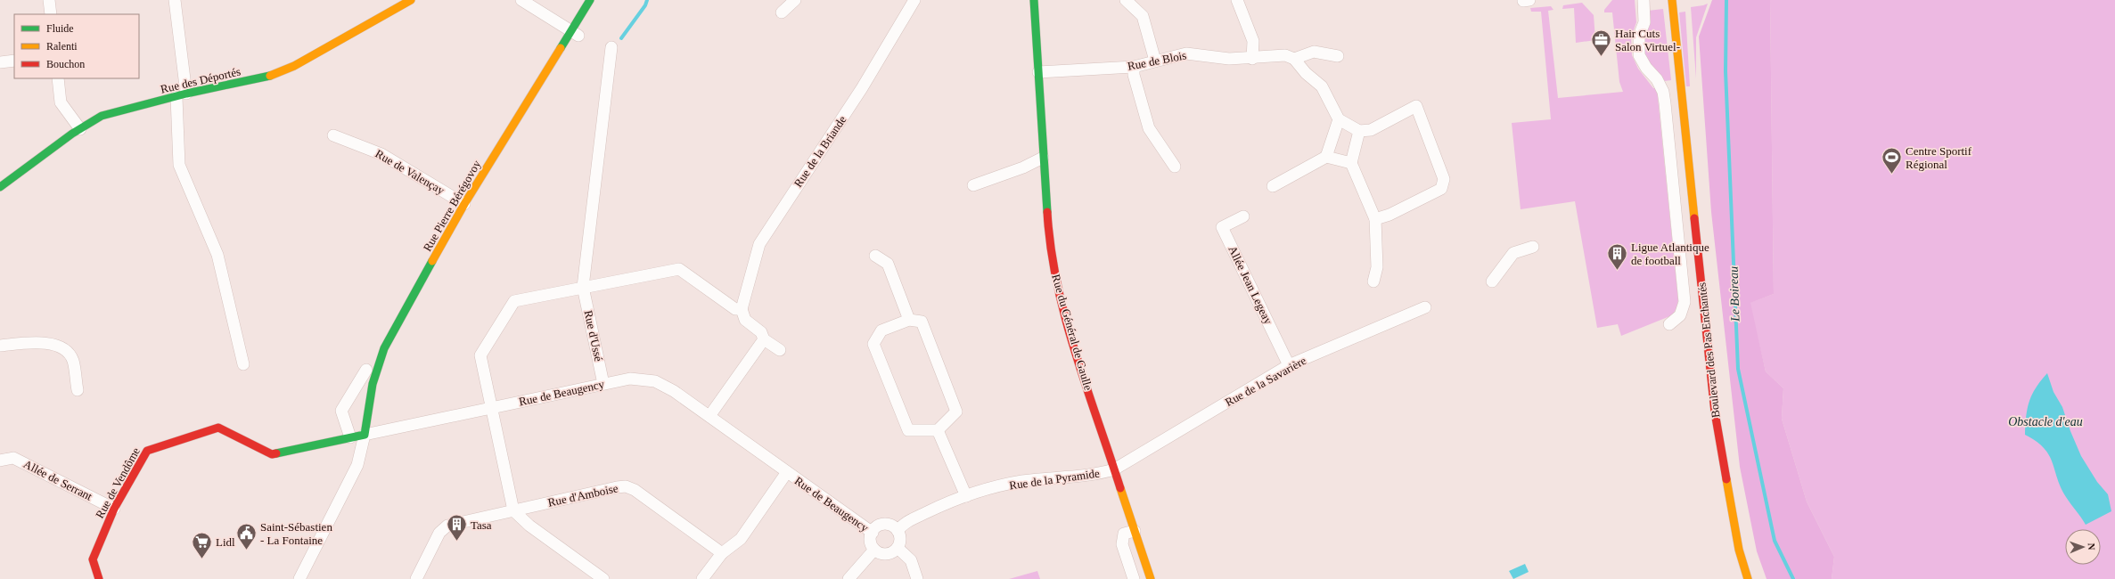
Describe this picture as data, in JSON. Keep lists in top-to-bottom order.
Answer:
{
  "streets": {
    "street": [
      "Rue de Blois",
      "Rue des Déportés",
      "Rue de la Briande",
      "Rue de Valençay",
      "Rue Pierre Bérégovoy",
      "Allée Jean Legeay",
      "Rue du Général de Gaulle",
      "Rue d'Ussé",
      "Boulevard des Pas Enchantés",
      "Rue de la Savarière",
      "Rue de Beaugency",
      "Rue de la Pyramide",
      "Allée de Serrant",
      "Rue de Vendôme",
      "Rue d'Amboise"
    ]
  },
  "crossings": [
    ["Rue de Blois", "Rue du Général de Gaulle"],
    ["Rue de Valençay", "Rue Pierre Bérégovoy"],
    ["Rue Pierre Bérégovoy", "Rue de Beaugency"],
    ["Rue Pierre Bérégovoy", "Rue de Vendôme"],
    ["Allée Jean Legeay", "Rue de la Savarière"],
    ["Rue du Général de Gaulle", "Rue de la Savarière"],
    ["Rue du Général de Gaulle", "Rue de la Pyramide"],
    ["Rue d'Ussé", "Rue de Beaugency"],
    ["Rue de la Savarière", "Rue de la Pyramide"],
    ["Rue de Beaugency", "Rue de la Pyramide"],
    ["Rue de Beaugency", "Rue de Vendôme"],
    ["Allée de Serrant", "Rue de Vendôme"]
  ],
  "water": ["Le Boireau", "Obstacle d'eau"],
  "places": {
    "office": ["Hair Cuts Salon Virtuel-"],
    "sports": ["Centre Sportif Régional"],
    "building": ["Ligue Atlantique de football", "Tasa"],
    "public building": ["Saint-Sébastien - La Fontaine"],
    "supermarket": ["Lidl"]
  },
  "legend": ["Fluide", "Ralenti", "Bouchon"],
  "north": "right"
}
